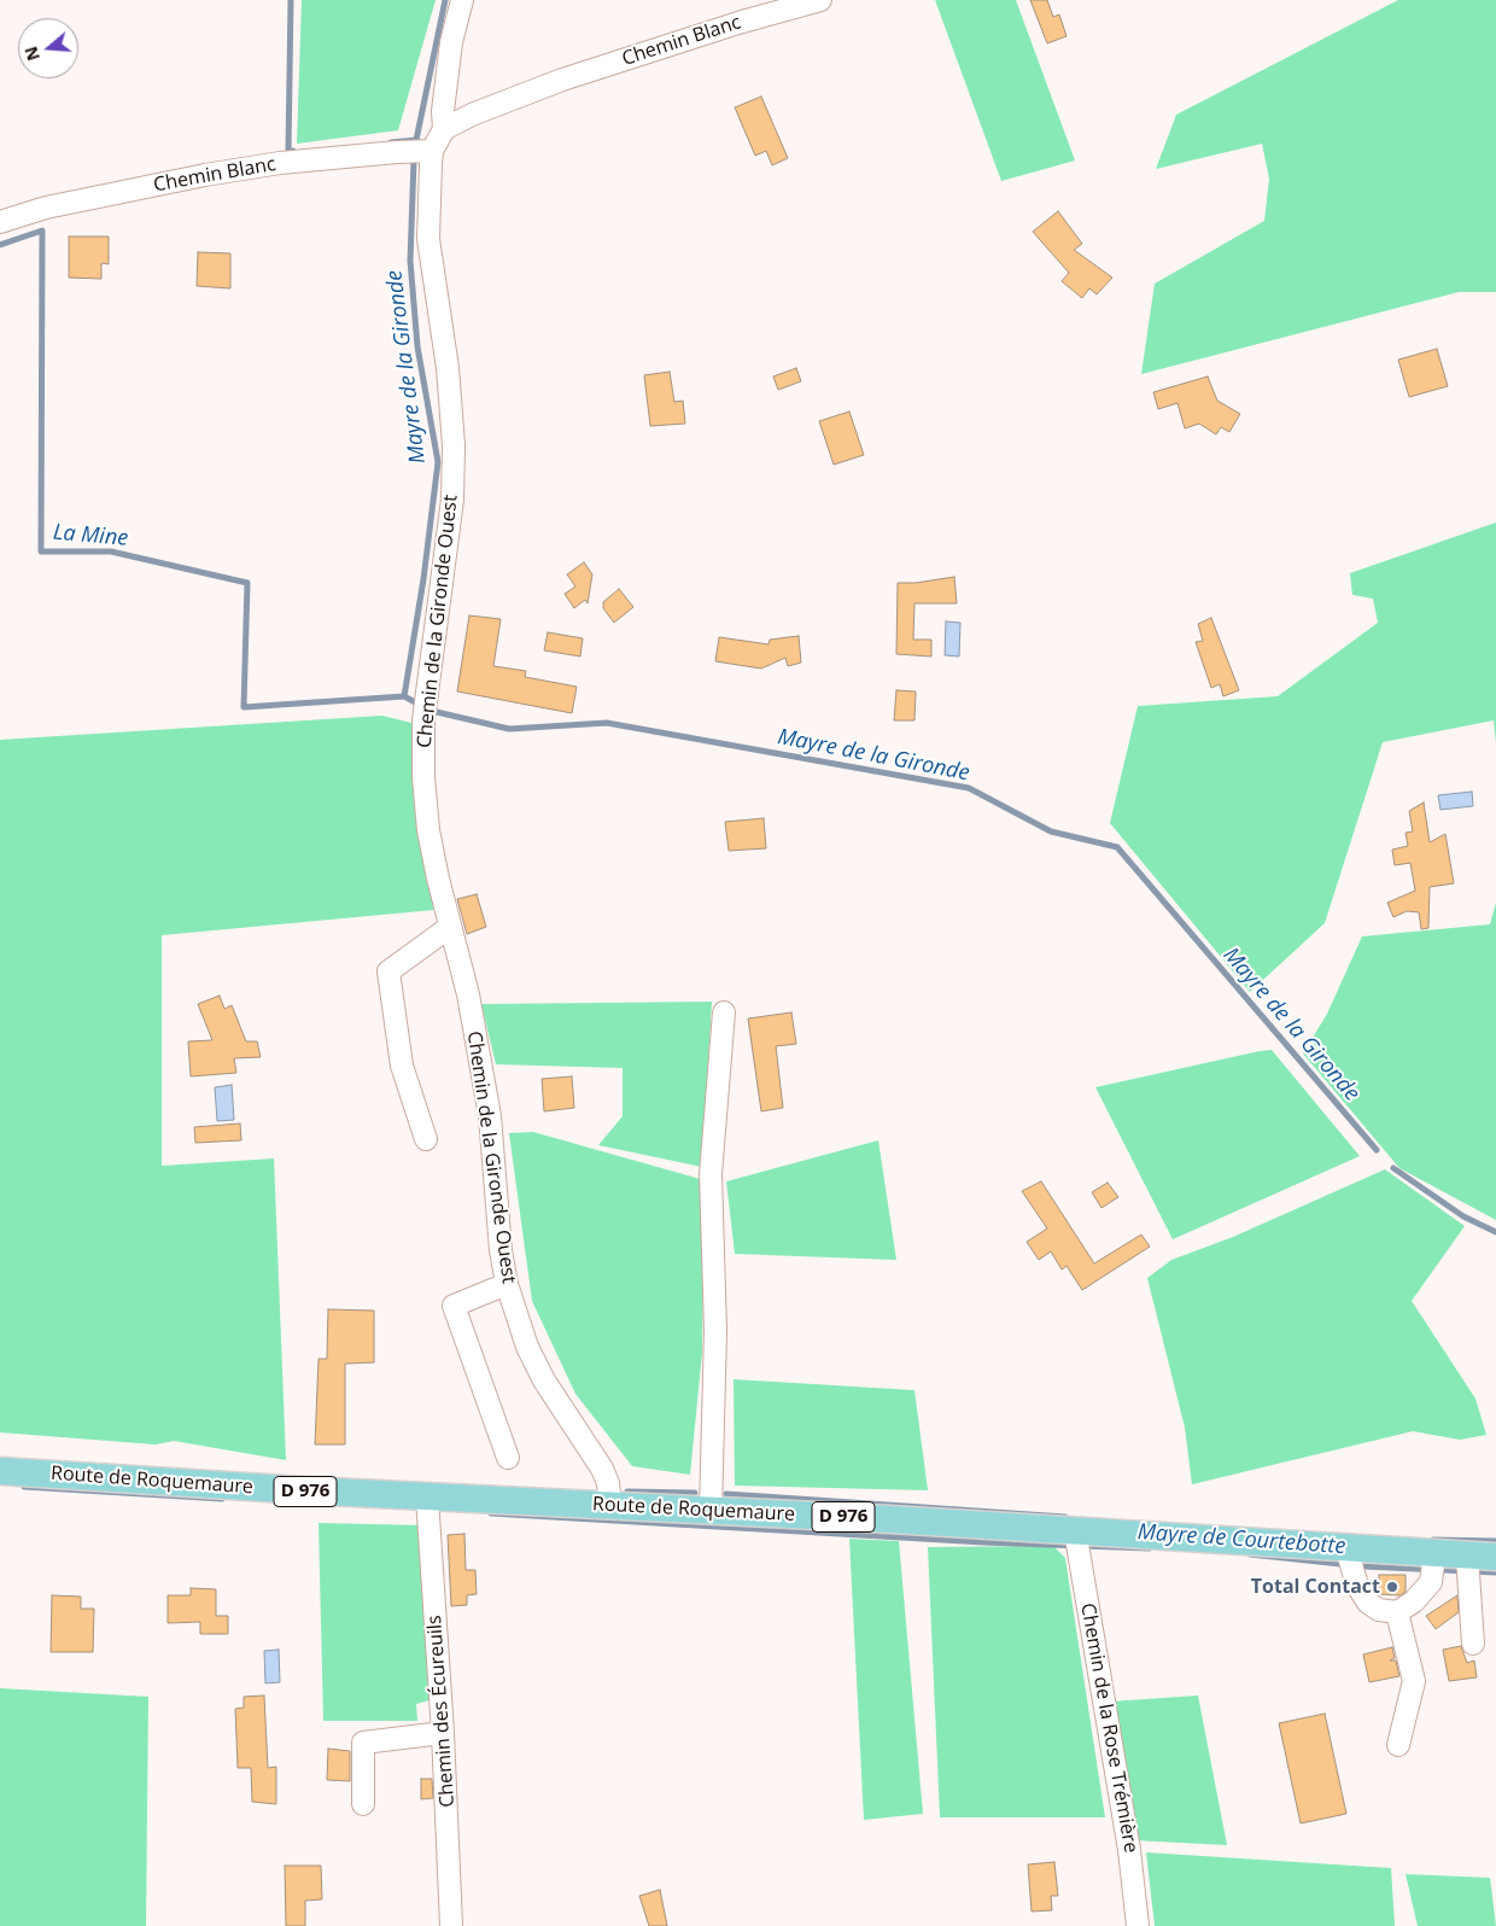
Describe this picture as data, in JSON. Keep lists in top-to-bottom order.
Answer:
{
  "streets": {
    "main road": ["Route de Roquemaure", "D 976"],
    "street": [
      "Chemin Blanc",
      "Chemin de la Gironde Ouest",
      "Chemin des Écureuils",
      "Chemin de la Rose Trémière"
    ]
  },
  "crossings": [
    ["Chemin Blanc", "Chemin de la Gironde Ouest"],
    ["Chemin de la Gironde Ouest", "Route de Roquemaure"],
    ["Route de Roquemaure", "Chemin des Écureuils"],
    ["Route de Roquemaure", "Chemin de la Rose Trémière"]
  ],
  "water": ["Mayre de la Gironde", "La Mine", "Mayre de Courtebotte"],
  "places": ["Total Contact"],
  "north": "left"
}
